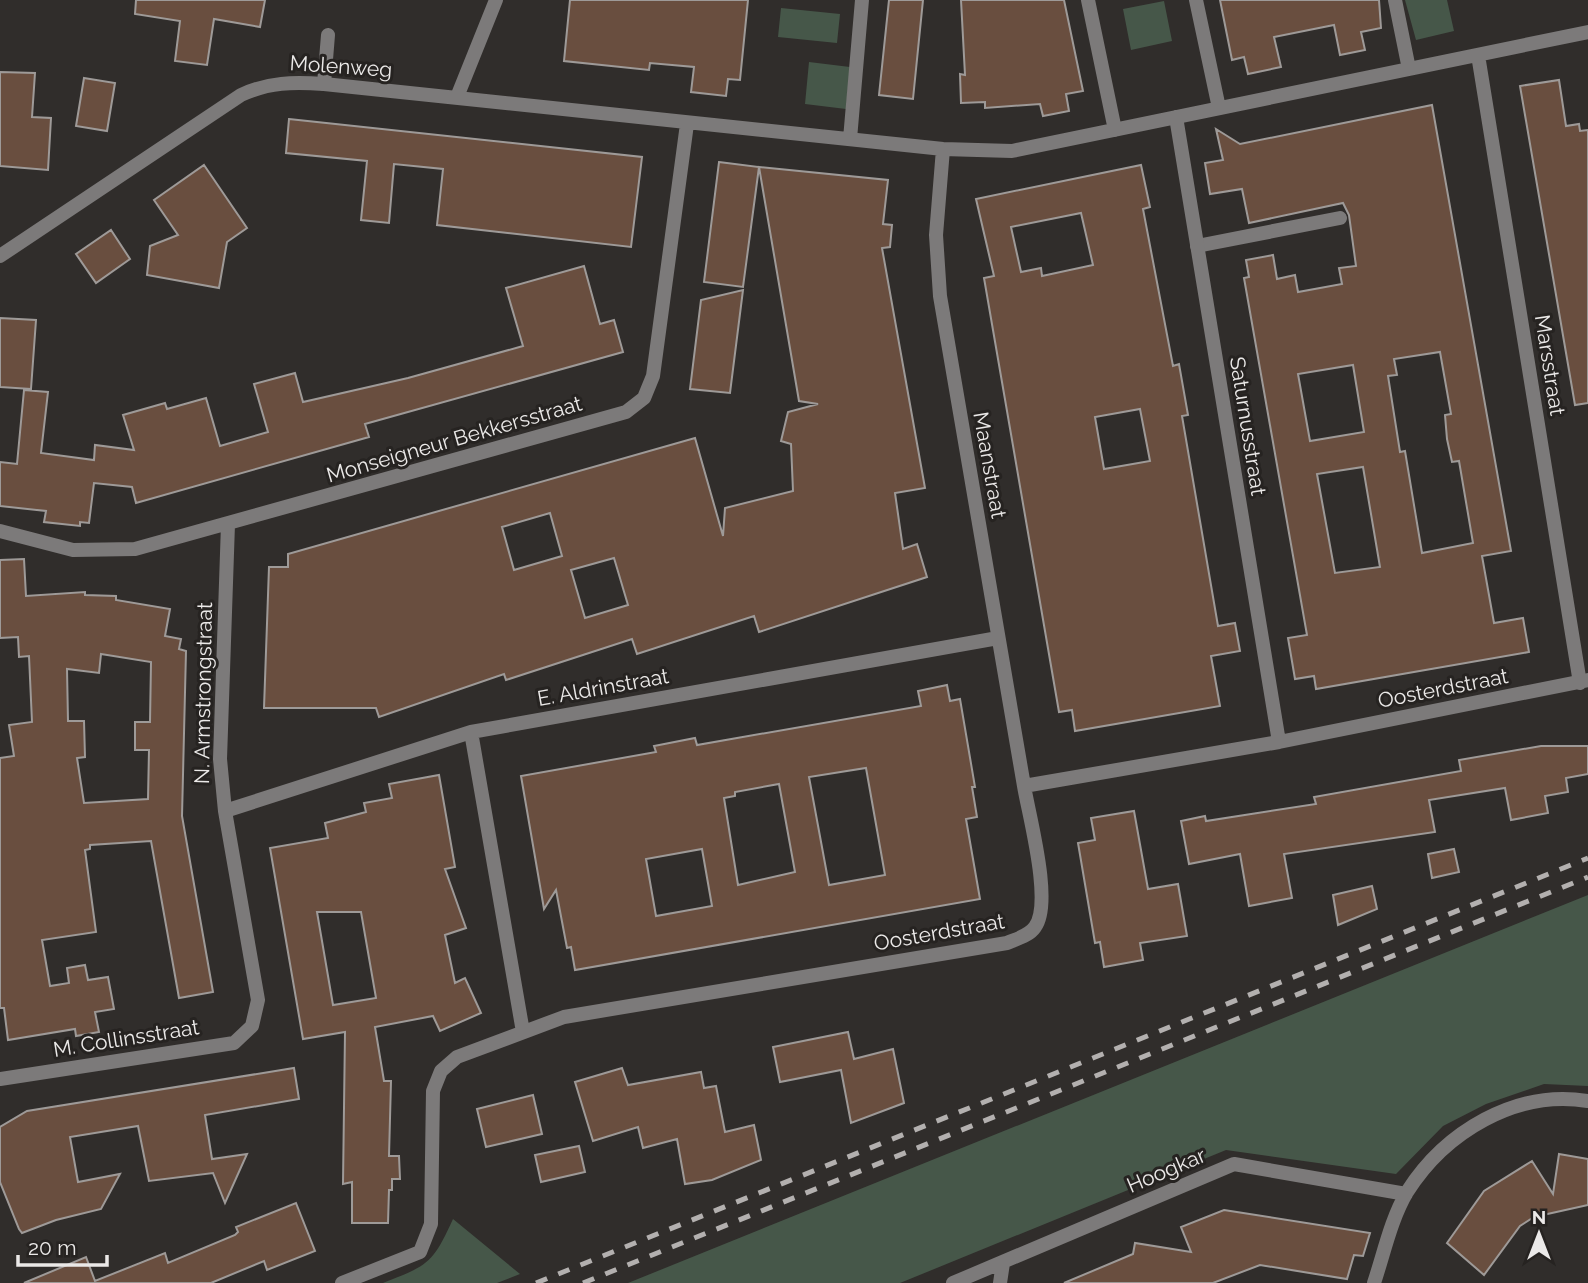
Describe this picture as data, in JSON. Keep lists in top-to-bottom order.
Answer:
{
  "streets": {
    "street": [
      "Molenweg",
      "Marsstraat",
      "Saturnusstraat",
      "Monseigneur Bekkersstraat",
      "Maanstraat",
      "E. Aldrinstraat",
      "Oosterdstraat",
      "N. Armstrongstraat",
      "M. Collinsstraat",
      "Hoogkar"
    ]
  },
  "crossings": [
    ["Molenweg", "Marsstraat"],
    ["Molenweg", "Saturnusstraat"],
    ["Molenweg", "Monseigneur Bekkersstraat"],
    ["Molenweg", "Maanstraat"],
    ["Marsstraat", "Oosterdstraat"],
    ["Saturnusstraat", "Oosterdstraat"],
    ["Monseigneur Bekkersstraat", "N. Armstrongstraat"],
    ["Maanstraat", "E. Aldrinstraat"],
    ["Maanstraat", "Oosterdstraat"],
    ["E. Aldrinstraat", "N. Armstrongstraat"],
    ["N. Armstrongstraat", "M. Collinsstraat"]
  ],
  "scale_bar": "20 m",
  "north": "top"
}
